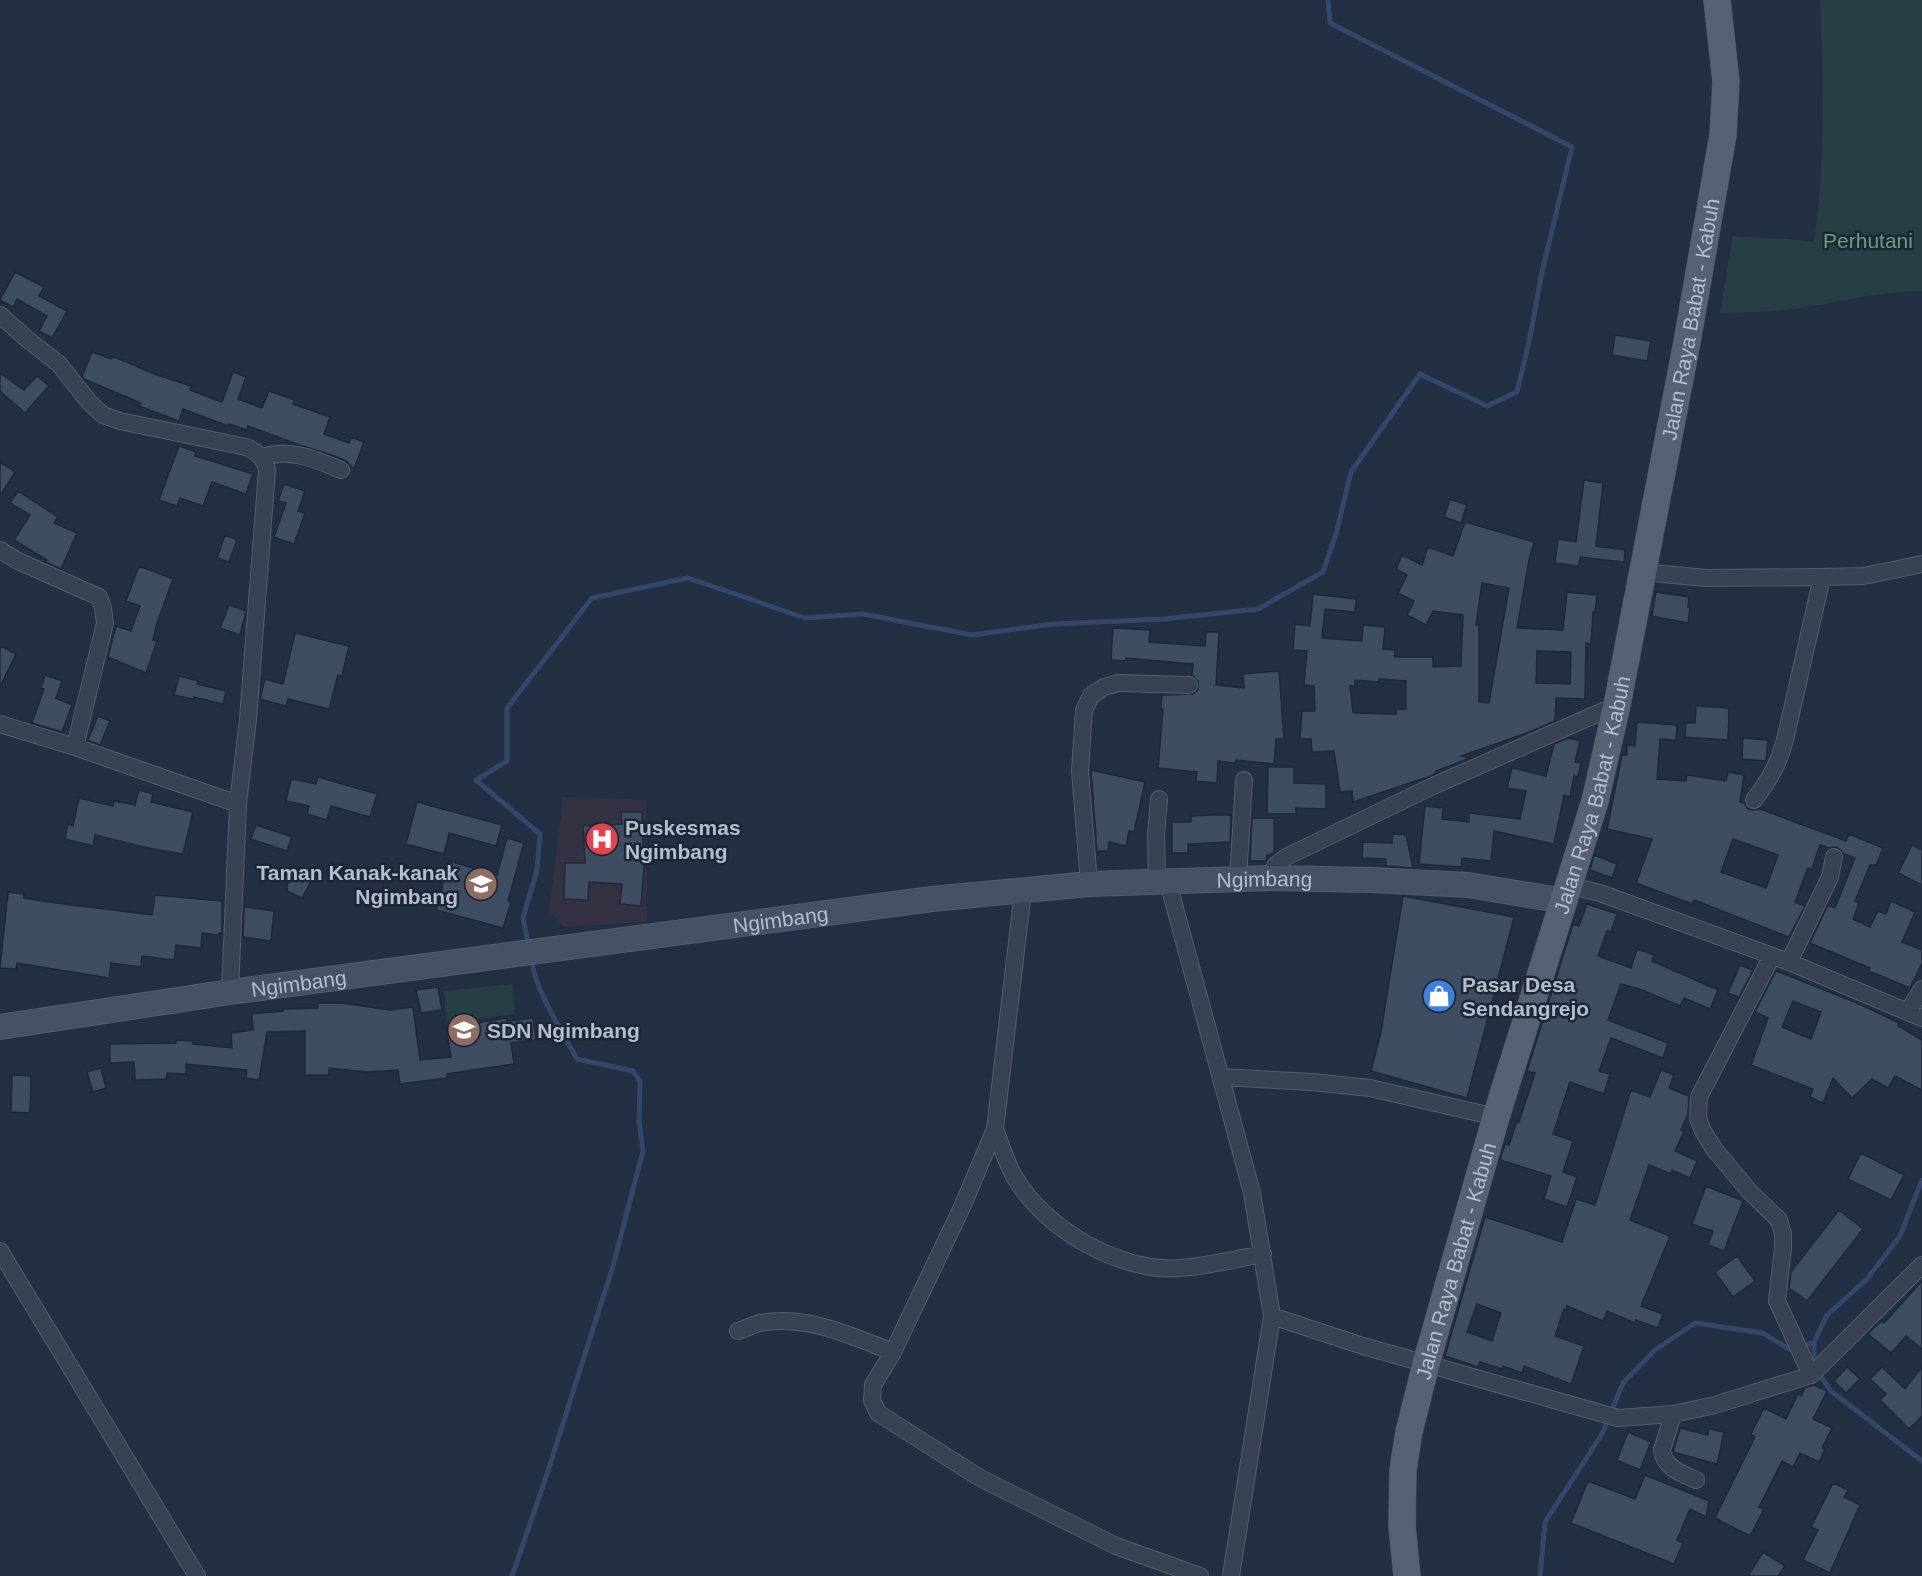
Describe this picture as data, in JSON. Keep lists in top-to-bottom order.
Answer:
{
  "streets": {
    "main road": ["Jalan Raya Babat - Kabuh"],
    "street": ["Ngimbang"]
  },
  "crossings": [
    ["Jalan Raya Babat - Kabuh", "Ngimbang"]
  ],
  "parks": ["Perhutani"],
  "places": {
    "hospital": ["Puskesmas Ngimbang"],
    "school or university": ["Taman Kanak-kanak Ngimbang", "SDN Ngimbang"],
    "shop": ["Pasar Desa Sendangrejo"]
  }
}
